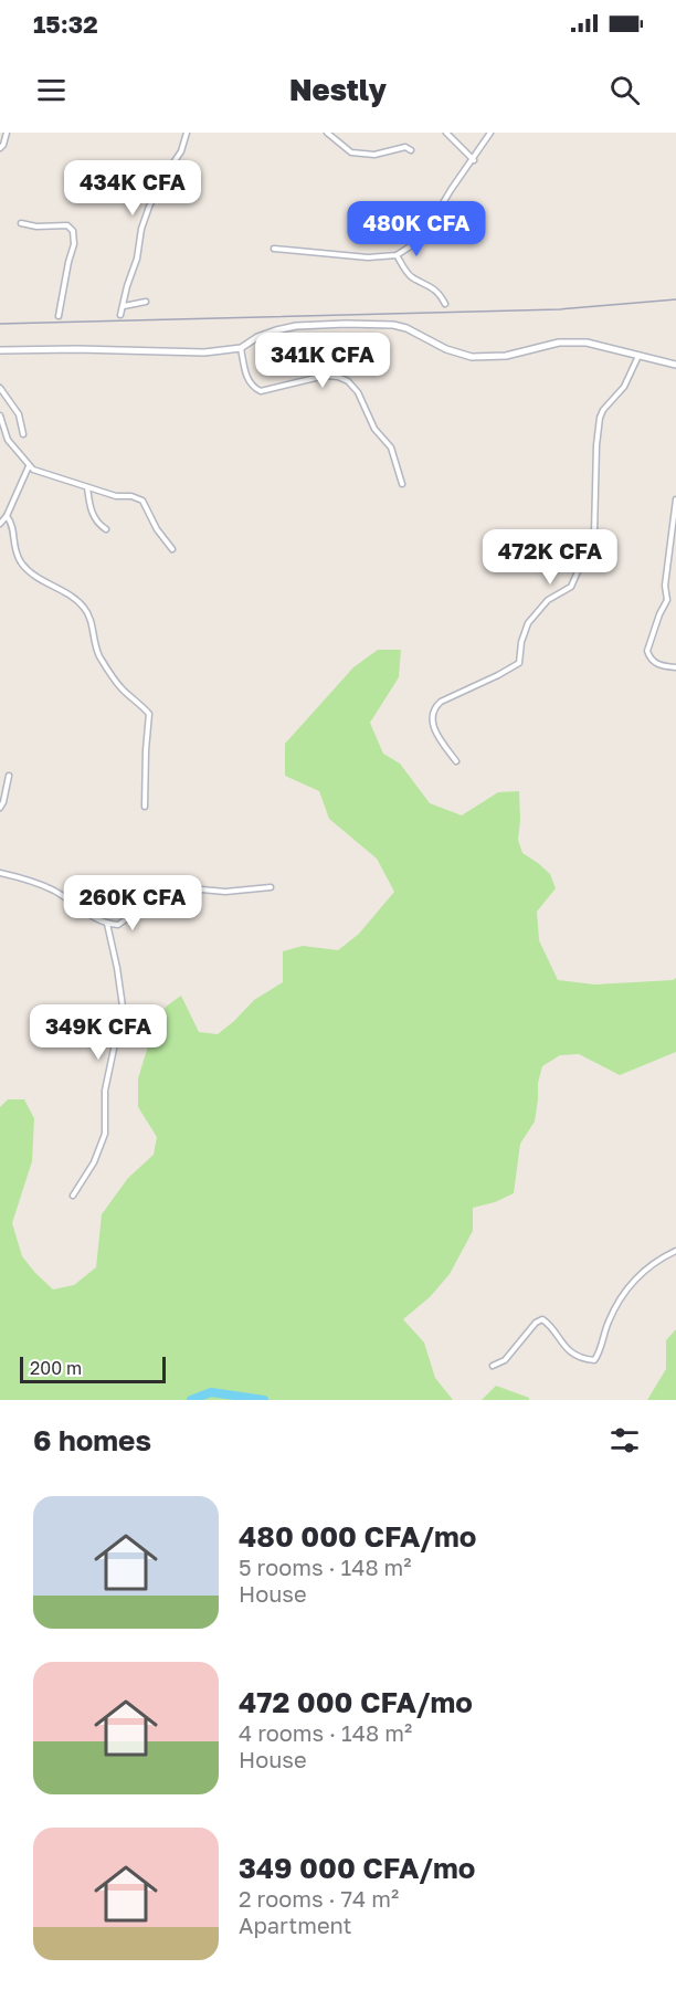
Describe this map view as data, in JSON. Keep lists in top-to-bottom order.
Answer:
{
  "scale_bar": "200 m",
  "page": {
    "status": "15:32",
    "header": "Nestly",
    "price": [
      "434K CFA",
      "480K CFA",
      "341K CFA",
      "472K CFA",
      "260K CFA",
      "349K CFA"
    ],
    "scale": "200 m",
    "heading": "6 homes",
    "list": [
      {
        "name": "480 000 CFA/mo",
        "note": "5 rooms · 148 m² · House"
      },
      {
        "name": "472 000 CFA/mo",
        "note": "4 rooms · 148 m² · House"
      },
      {
        "name": "349 000 CFA/mo",
        "note": "2 rooms · 74 m² · Apartment"
      }
    ]
  }
}
